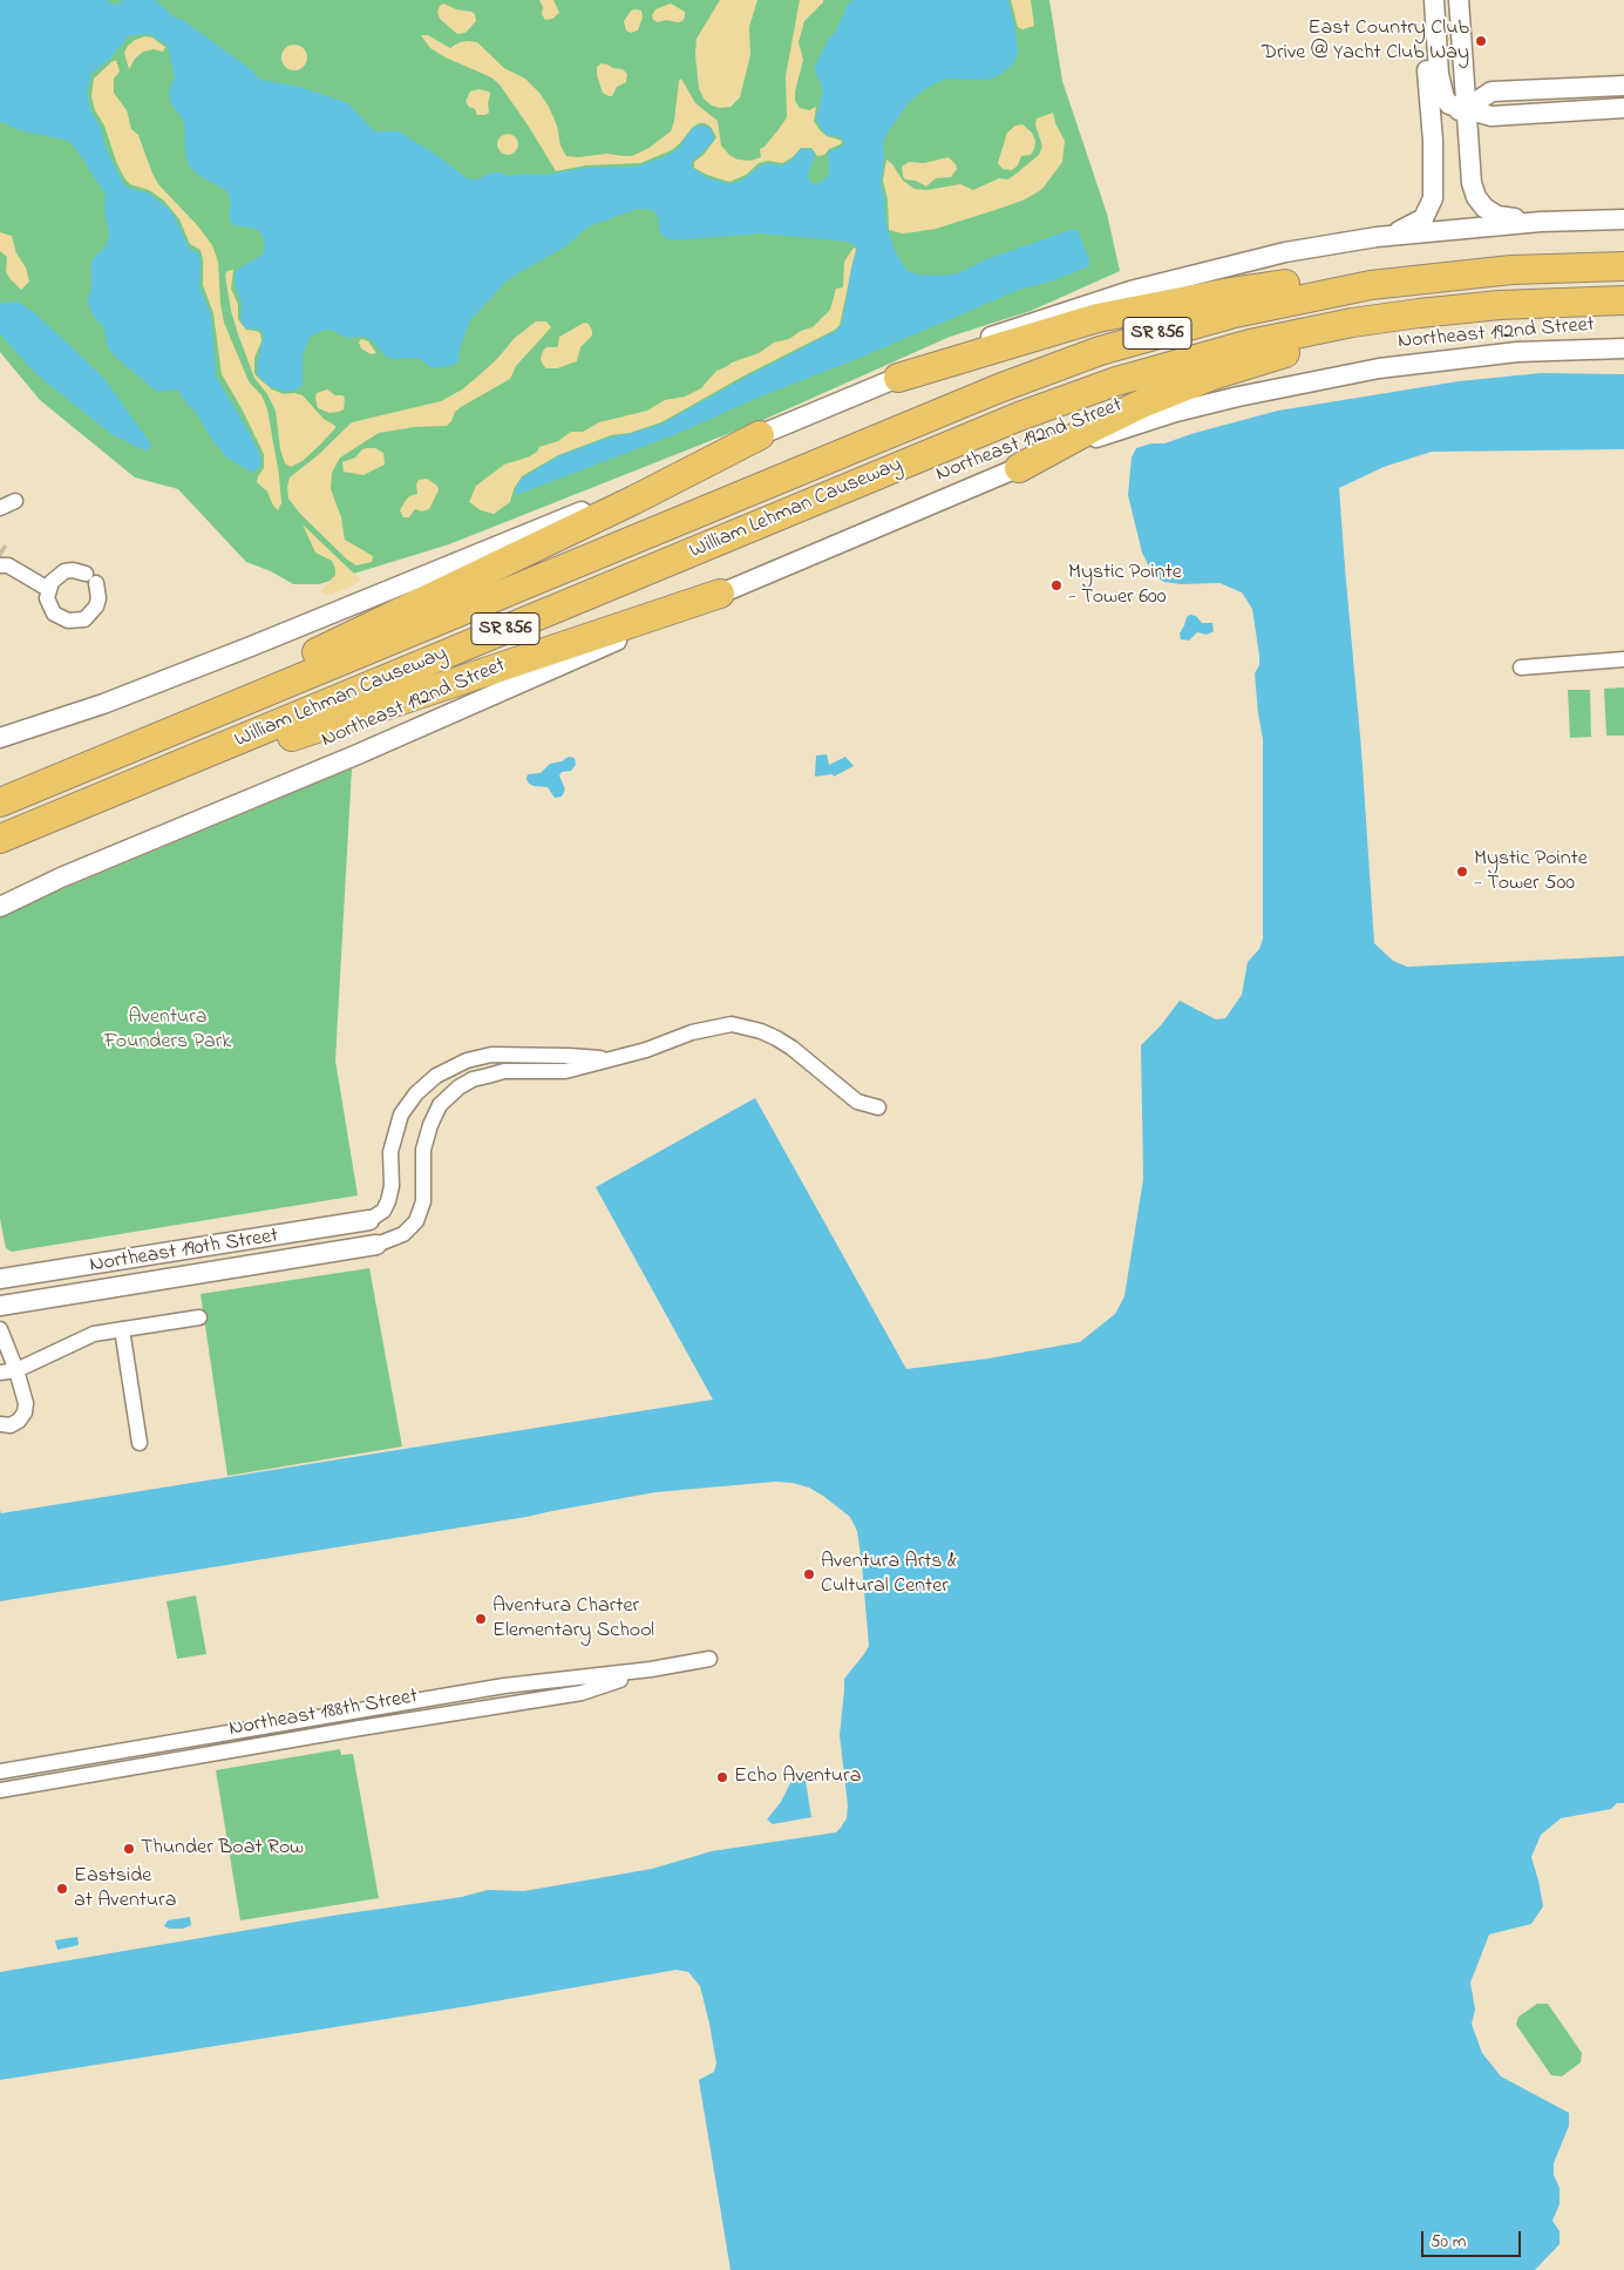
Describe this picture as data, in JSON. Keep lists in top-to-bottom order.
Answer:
{
  "streets": {
    "highway": ["SR 856", "William Lehman Causeway"],
    "street": ["Northeast 192nd Street", "Northeast 190th Street", "Northeast 188th Street"]
  },
  "parks": ["Aventura Founders Park"],
  "places": [
    "East Country Club Drive @ Yacht Club Way",
    "Mystic Pointe - Tower 600",
    "Mystic Pointe - Tower 500",
    "Aventura Arts & Cultural Center",
    "Aventura Charter Elementary School",
    "Echo Aventura",
    "Thunder Boat Row",
    "Eastside at Aventura"
  ],
  "scale_bar": "50 m"
}
